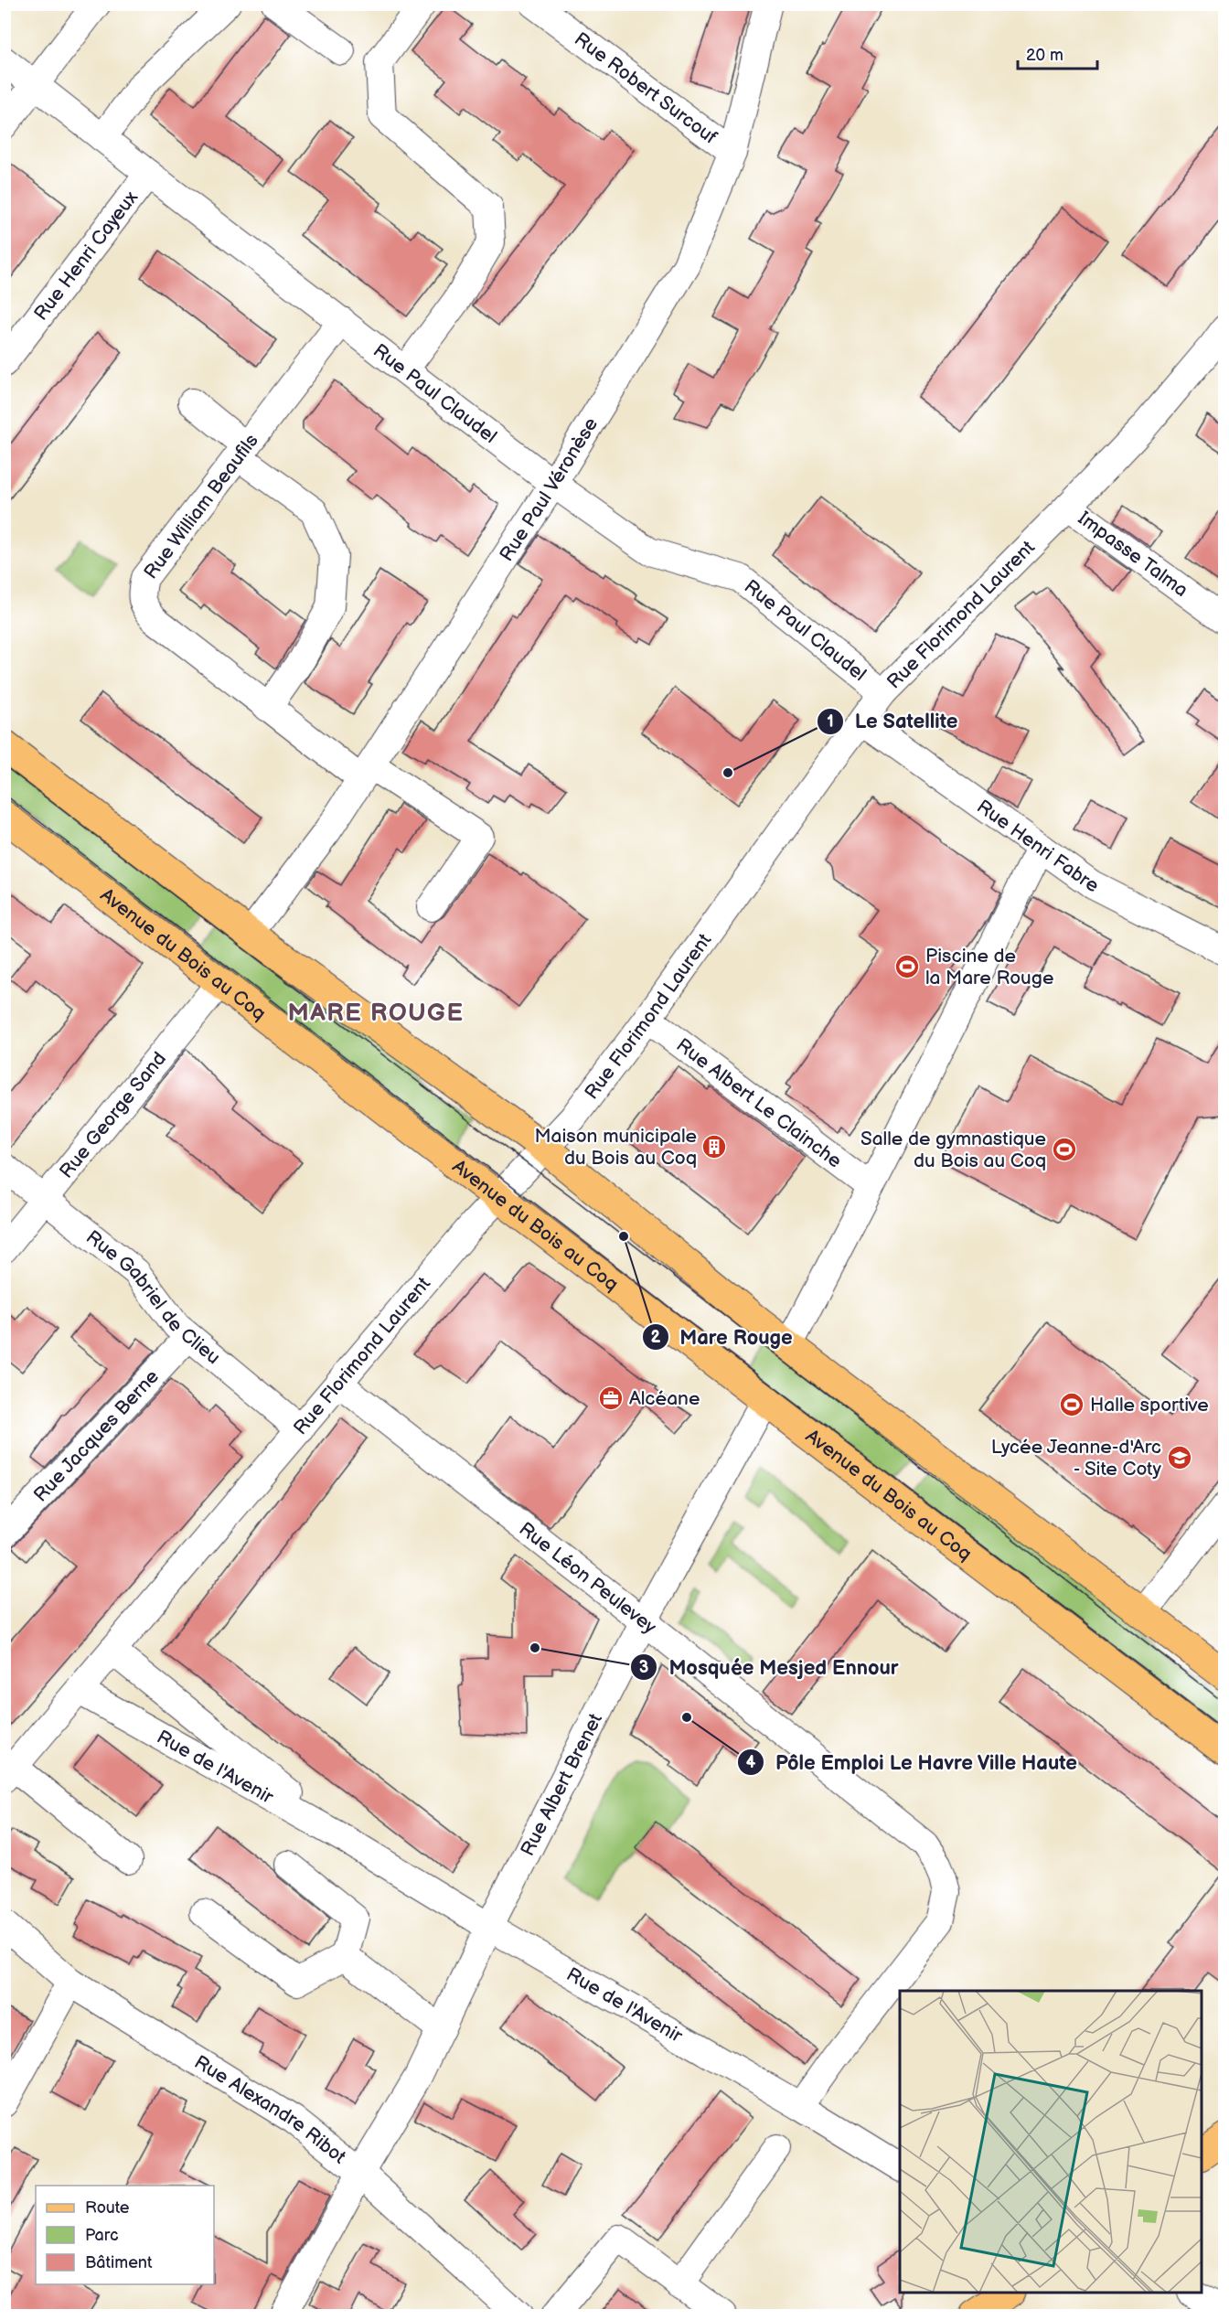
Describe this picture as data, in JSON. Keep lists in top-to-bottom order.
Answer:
{
  "streets": {
    "main road": ["Avenue du Bois au Coq"],
    "street": [
      "Rue Robert Surcouf",
      "Rue Henri Cayeux",
      "Rue Paul Claudel",
      "Rue Paul Véronèse",
      "Rue William Beaufils",
      "Impasse Talma",
      "Rue Florimond Laurent",
      "Rue Henri Fabre",
      "Rue Albert Le Clainche",
      "Rue George Sand",
      "Rue Gabriel de Clieu",
      "Rue Jacques Berne",
      "Rue Léon Peulevey",
      "Rue de l'Avenir",
      "Rue Albert Brenet",
      "Rue Alexandre Ribot"
    ]
  },
  "crossings": [
    ["Rue Robert Surcouf", "Rue Paul Véronèse"],
    ["Rue Henri Cayeux", "Rue Paul Claudel"],
    ["Rue Paul Claudel", "Rue Paul Véronèse"],
    ["Rue Paul Claudel", "Rue William Beaufils"],
    ["Rue Paul Claudel", "Rue Florimond Laurent"],
    ["Rue Paul Véronèse", "Rue William Beaufils"],
    ["Impasse Talma", "Rue Florimond Laurent"],
    ["Rue Florimond Laurent", "Rue Henri Fabre"],
    ["Rue Florimond Laurent", "Avenue du Bois au Coq"],
    ["Rue Florimond Laurent", "Rue Albert Le Clainche"],
    ["Rue Florimond Laurent", "Rue Gabriel de Clieu"],
    ["Rue Florimond Laurent", "Rue Léon Peulevey"],
    ["Rue Florimond Laurent", "Rue de l'Avenir"],
    ["Avenue du Bois au Coq", "Rue George Sand"],
    ["Avenue du Bois au Coq", "Rue Albert Brenet"],
    ["Rue George Sand", "Rue Gabriel de Clieu"],
    ["Rue Gabriel de Clieu", "Rue Jacques Berne"],
    ["Rue Léon Peulevey", "Rue de l'Avenir"],
    ["Rue Léon Peulevey", "Rue Albert Brenet"],
    ["Rue de l'Avenir", "Rue Albert Brenet"],
    ["Rue Albert Brenet", "Rue Alexandre Ribot"]
  ],
  "districts": ["MARE ROUGE"],
  "places": {
    "other": [
      "Le Satellite",
      "Mare Rouge",
      "Mosquée Mesjed Ennour",
      "Pôle Emploi Le Havre Ville Haute"
    ],
    "sports": ["Piscine de la Mare Rouge", "Salle de gymnastique du Bois au Coq", "Halle sportive"],
    "building": ["Maison municipale du Bois au Coq"],
    "office": ["Alcéane"],
    "school or university": ["Lycée Jeanne-d'Arc - Site Coty"]
  },
  "legend": ["Route", "Parc", "Bâtiment"],
  "scale_bar": "20 m"
}
